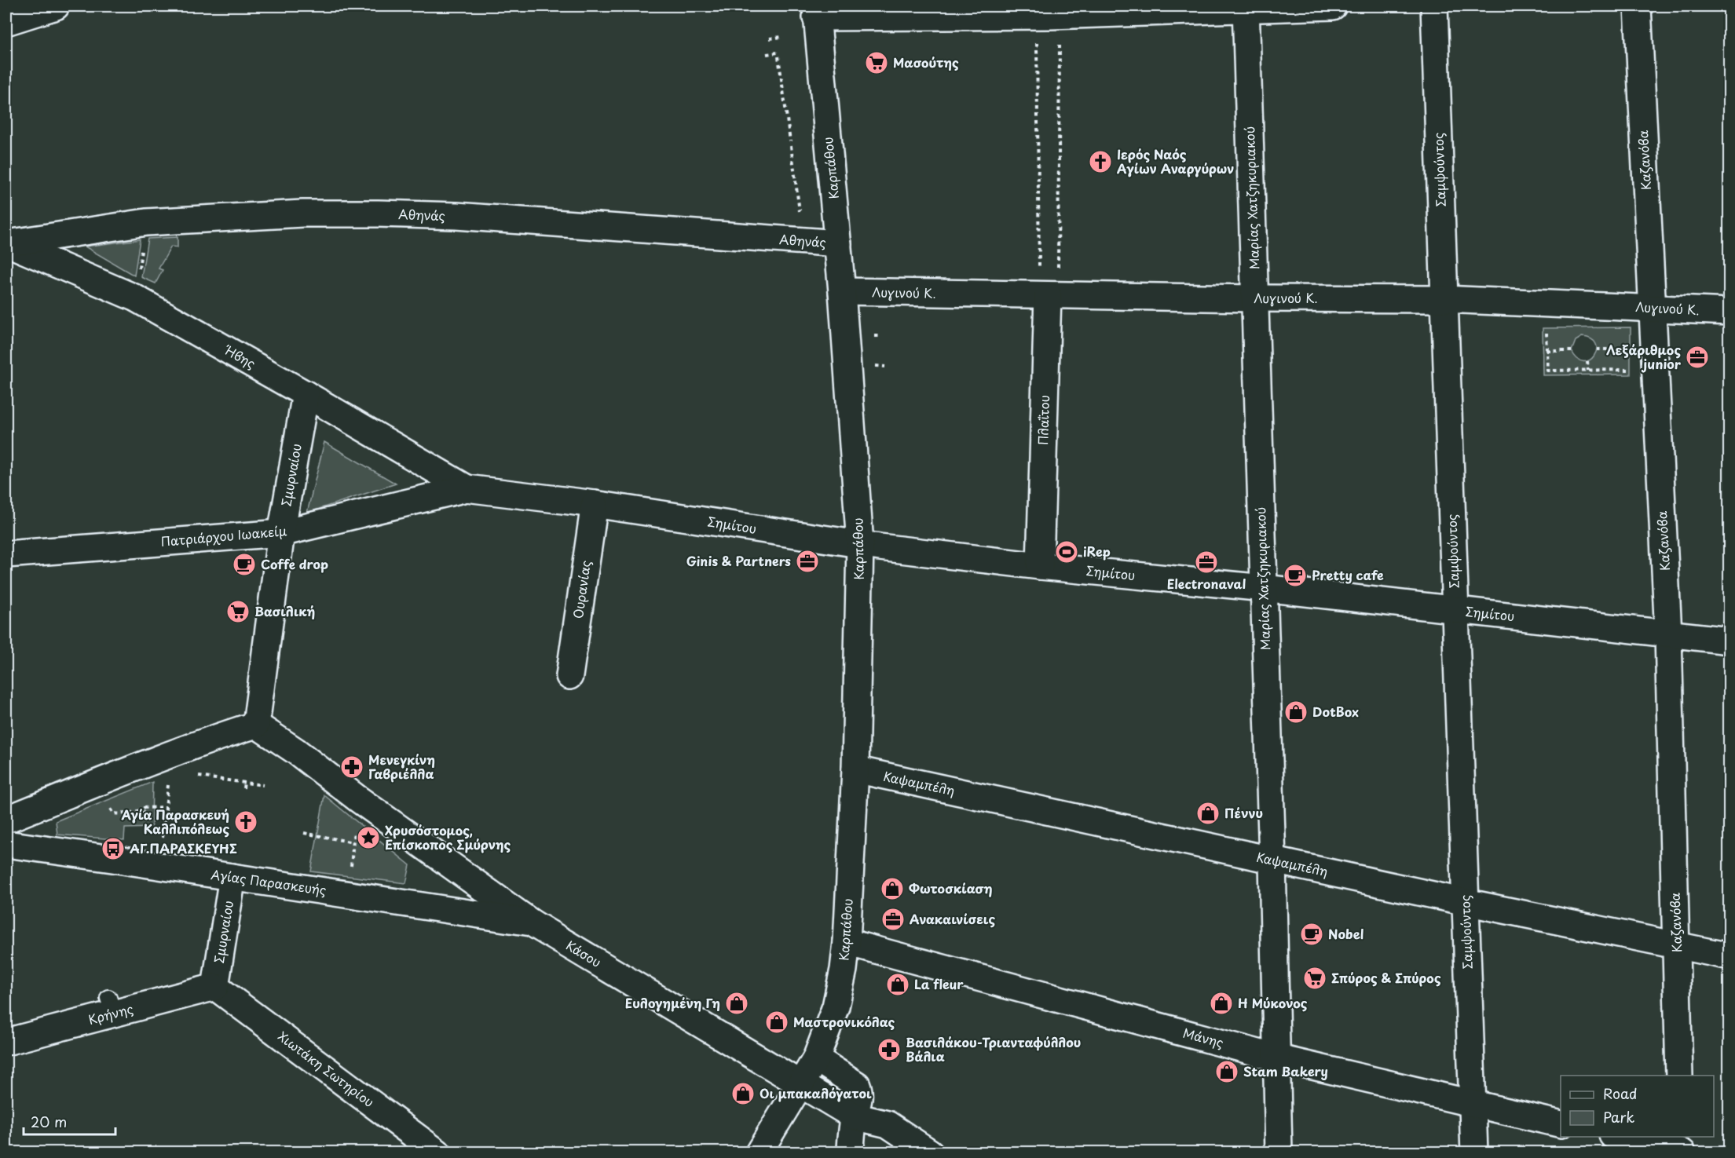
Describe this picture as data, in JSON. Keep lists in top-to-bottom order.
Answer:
{
  "streets": {
    "street": [
      "Καζανόβα",
      "Καρπάθου",
      "Σαμψούντος",
      "Μαρίας Χατζηκυριακού",
      "Αθηνάς",
      "Λυγινού Κ.",
      "Ήβης",
      "Πλαΐτου",
      "Σμυρναίου",
      "Σημίτου",
      "Πατριάρχου Ιωακείμ",
      "Ουρανίας",
      "Καψαμπέλη",
      "Αγίας Παρασκευής",
      "Κάσου",
      "Κρήνης",
      "Μάνης",
      "Χιωτάκη Σωτηρίου"
    ]
  },
  "crossings": [
    ["Καζανόβα", "Λυγινού Κ."],
    ["Καζανόβα", "Σημίτου"],
    ["Καζανόβα", "Καψαμπέλη"],
    ["Καρπάθου", "Αθηνάς"],
    ["Καρπάθου", "Λυγινού Κ."],
    ["Καρπάθου", "Σημίτου"],
    ["Καρπάθου", "Καψαμπέλη"],
    ["Καρπάθου", "Κάσου"],
    ["Καρπάθου", "Μάνης"],
    ["Σαμψούντος", "Λυγινού Κ."],
    ["Σαμψούντος", "Σημίτου"],
    ["Σαμψούντος", "Καψαμπέλη"],
    ["Σαμψούντος", "Μάνης"],
    ["Μαρίας Χατζηκυριακού", "Λυγινού Κ."],
    ["Μαρίας Χατζηκυριακού", "Σημίτου"],
    ["Μαρίας Χατζηκυριακού", "Καψαμπέλη"],
    ["Μαρίας Χατζηκυριακού", "Μάνης"],
    ["Αθηνάς", "Ήβης"],
    ["Λυγινού Κ.", "Πλαΐτου"],
    ["Ήβης", "Σμυρναίου"],
    ["Ήβης", "Σημίτου"],
    ["Ήβης", "Πατριάρχου Ιωακείμ"],
    ["Πλαΐτου", "Σημίτου"],
    ["Σμυρναίου", "Πατριάρχου Ιωακείμ"],
    ["Σμυρναίου", "Αγίας Παρασκευής"],
    ["Σμυρναίου", "Κάσου"],
    ["Σμυρναίου", "Κρήνης"],
    ["Σμυρναίου", "Χιωτάκη Σωτηρίου"],
    ["Σημίτου", "Πατριάρχου Ιωακείμ"],
    ["Σημίτου", "Ουρανίας"],
    ["Αγίας Παρασκευής", "Κάσου"],
    ["Κρήνης", "Χιωτάκη Σωτηρίου"]
  ],
  "places": {
    "supermarket": ["Μασούτης", "Βασιλική", "Σπύρος & Σπύρος"],
    "church": ["Ιερός Ναός Αγίων Αναργύρων", "Αγία Παρασκευή Καλλιπόλεως"],
    "office": [
      "Λεξάριθμος junior",
      "Ginis & Partners",
      "Electronaval",
      "Ανακαινίσεις"
    ],
    "sports": ["iRep"],
    "cafe": ["Coffe drop", "Pretty cafe", "Nobel"],
    "shop": [
      "DotBox",
      "Πέννυ",
      "Φωτοσκίαση",
      "La fleur",
      "Ευλογημένη Γη",
      "Η Μύκονος",
      "Μαστρονικόλας",
      "Stam Bakery",
      "Οι μπακαλόγατοι"
    ],
    "pharmacy": ["Μενεγκίνη Γαβριέλλα", "Βασιλάκου-Τριανταφύλλου Βάλια"],
    "place": ["Χρυσόστομος, Επίσκοπος Σμύρνης"],
    "bus stop": ["ΑΓ.ΠΑΡΑΣΚΕΥΗΣ"]
  },
  "legend": ["Road", "Park"],
  "scale_bar": "20 m"
}
